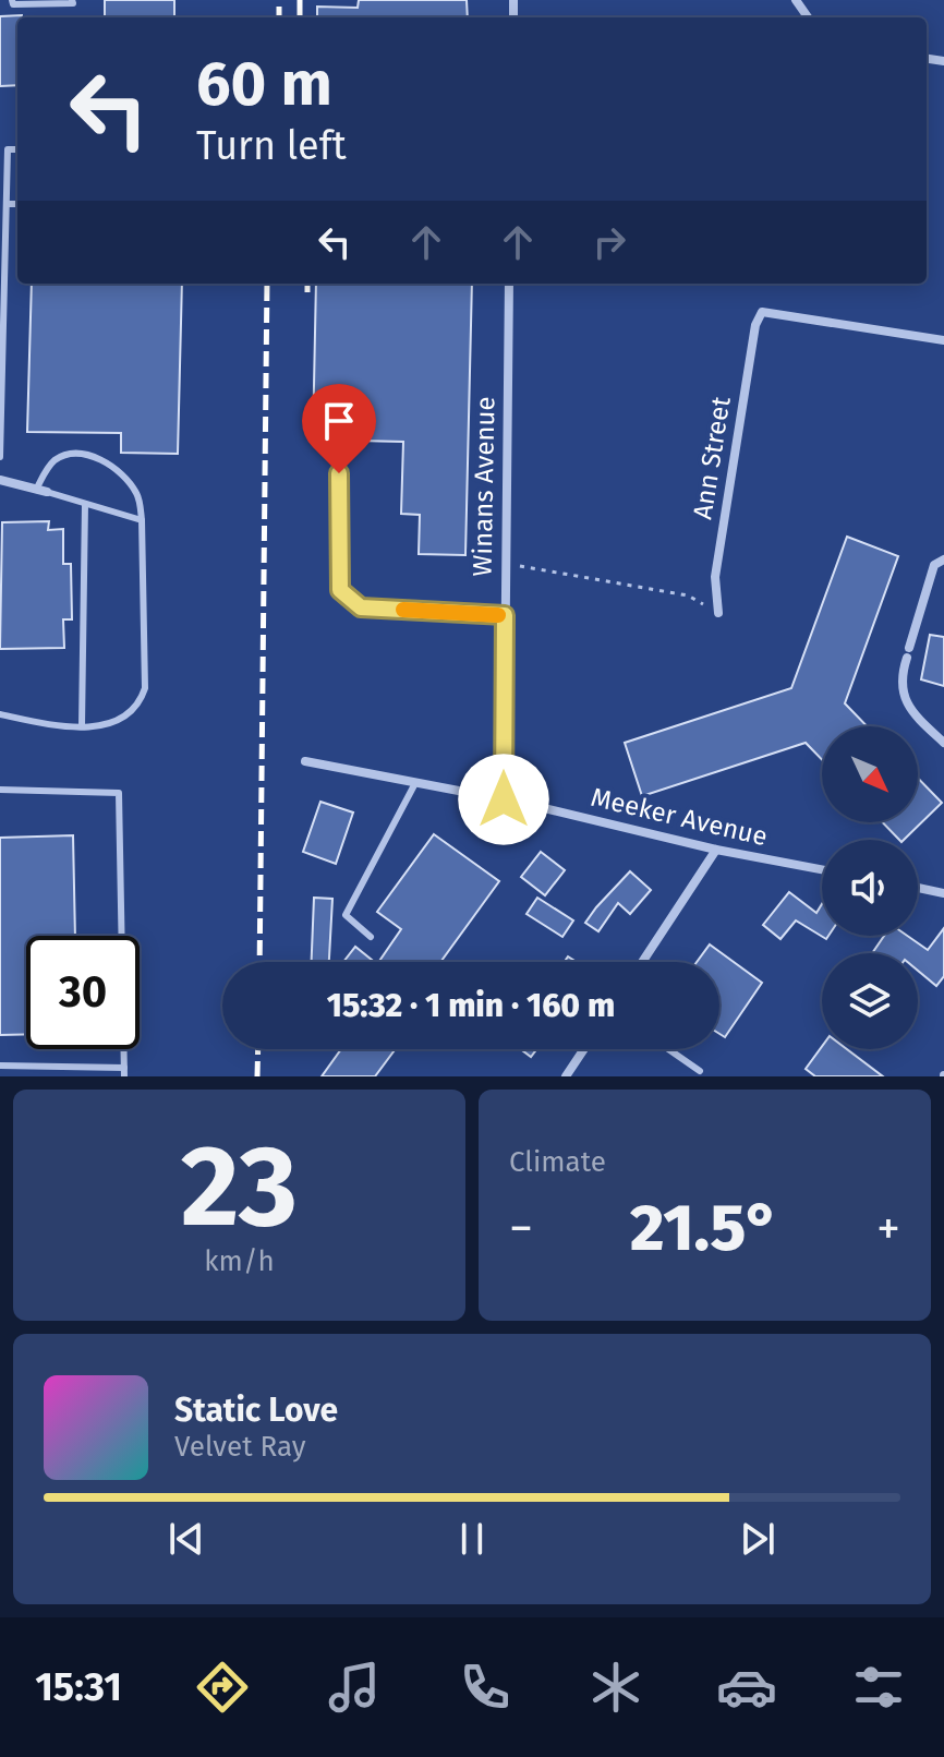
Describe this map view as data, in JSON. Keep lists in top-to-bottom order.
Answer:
{
  "streets": {
    "street": ["Ann Street", "Winans Avenue", "Meeker Avenue"]
  },
  "crossings": [
    ["Winans Avenue", "Meeker Avenue"]
  ],
  "north": "bottom right",
  "page": {
    "turn": ["60 m", "Turn left"],
    "limit": "30",
    "trip": "15:32 · 1 min · 160 m",
    "tile": [
      ["23", "km/h"],
      "Climate"
    ],
    "heat": ["−", "21.5°", "+"],
    "song": ["Static Love", "Velvet Ray"],
    "tabs": "15:31"
  }
}
